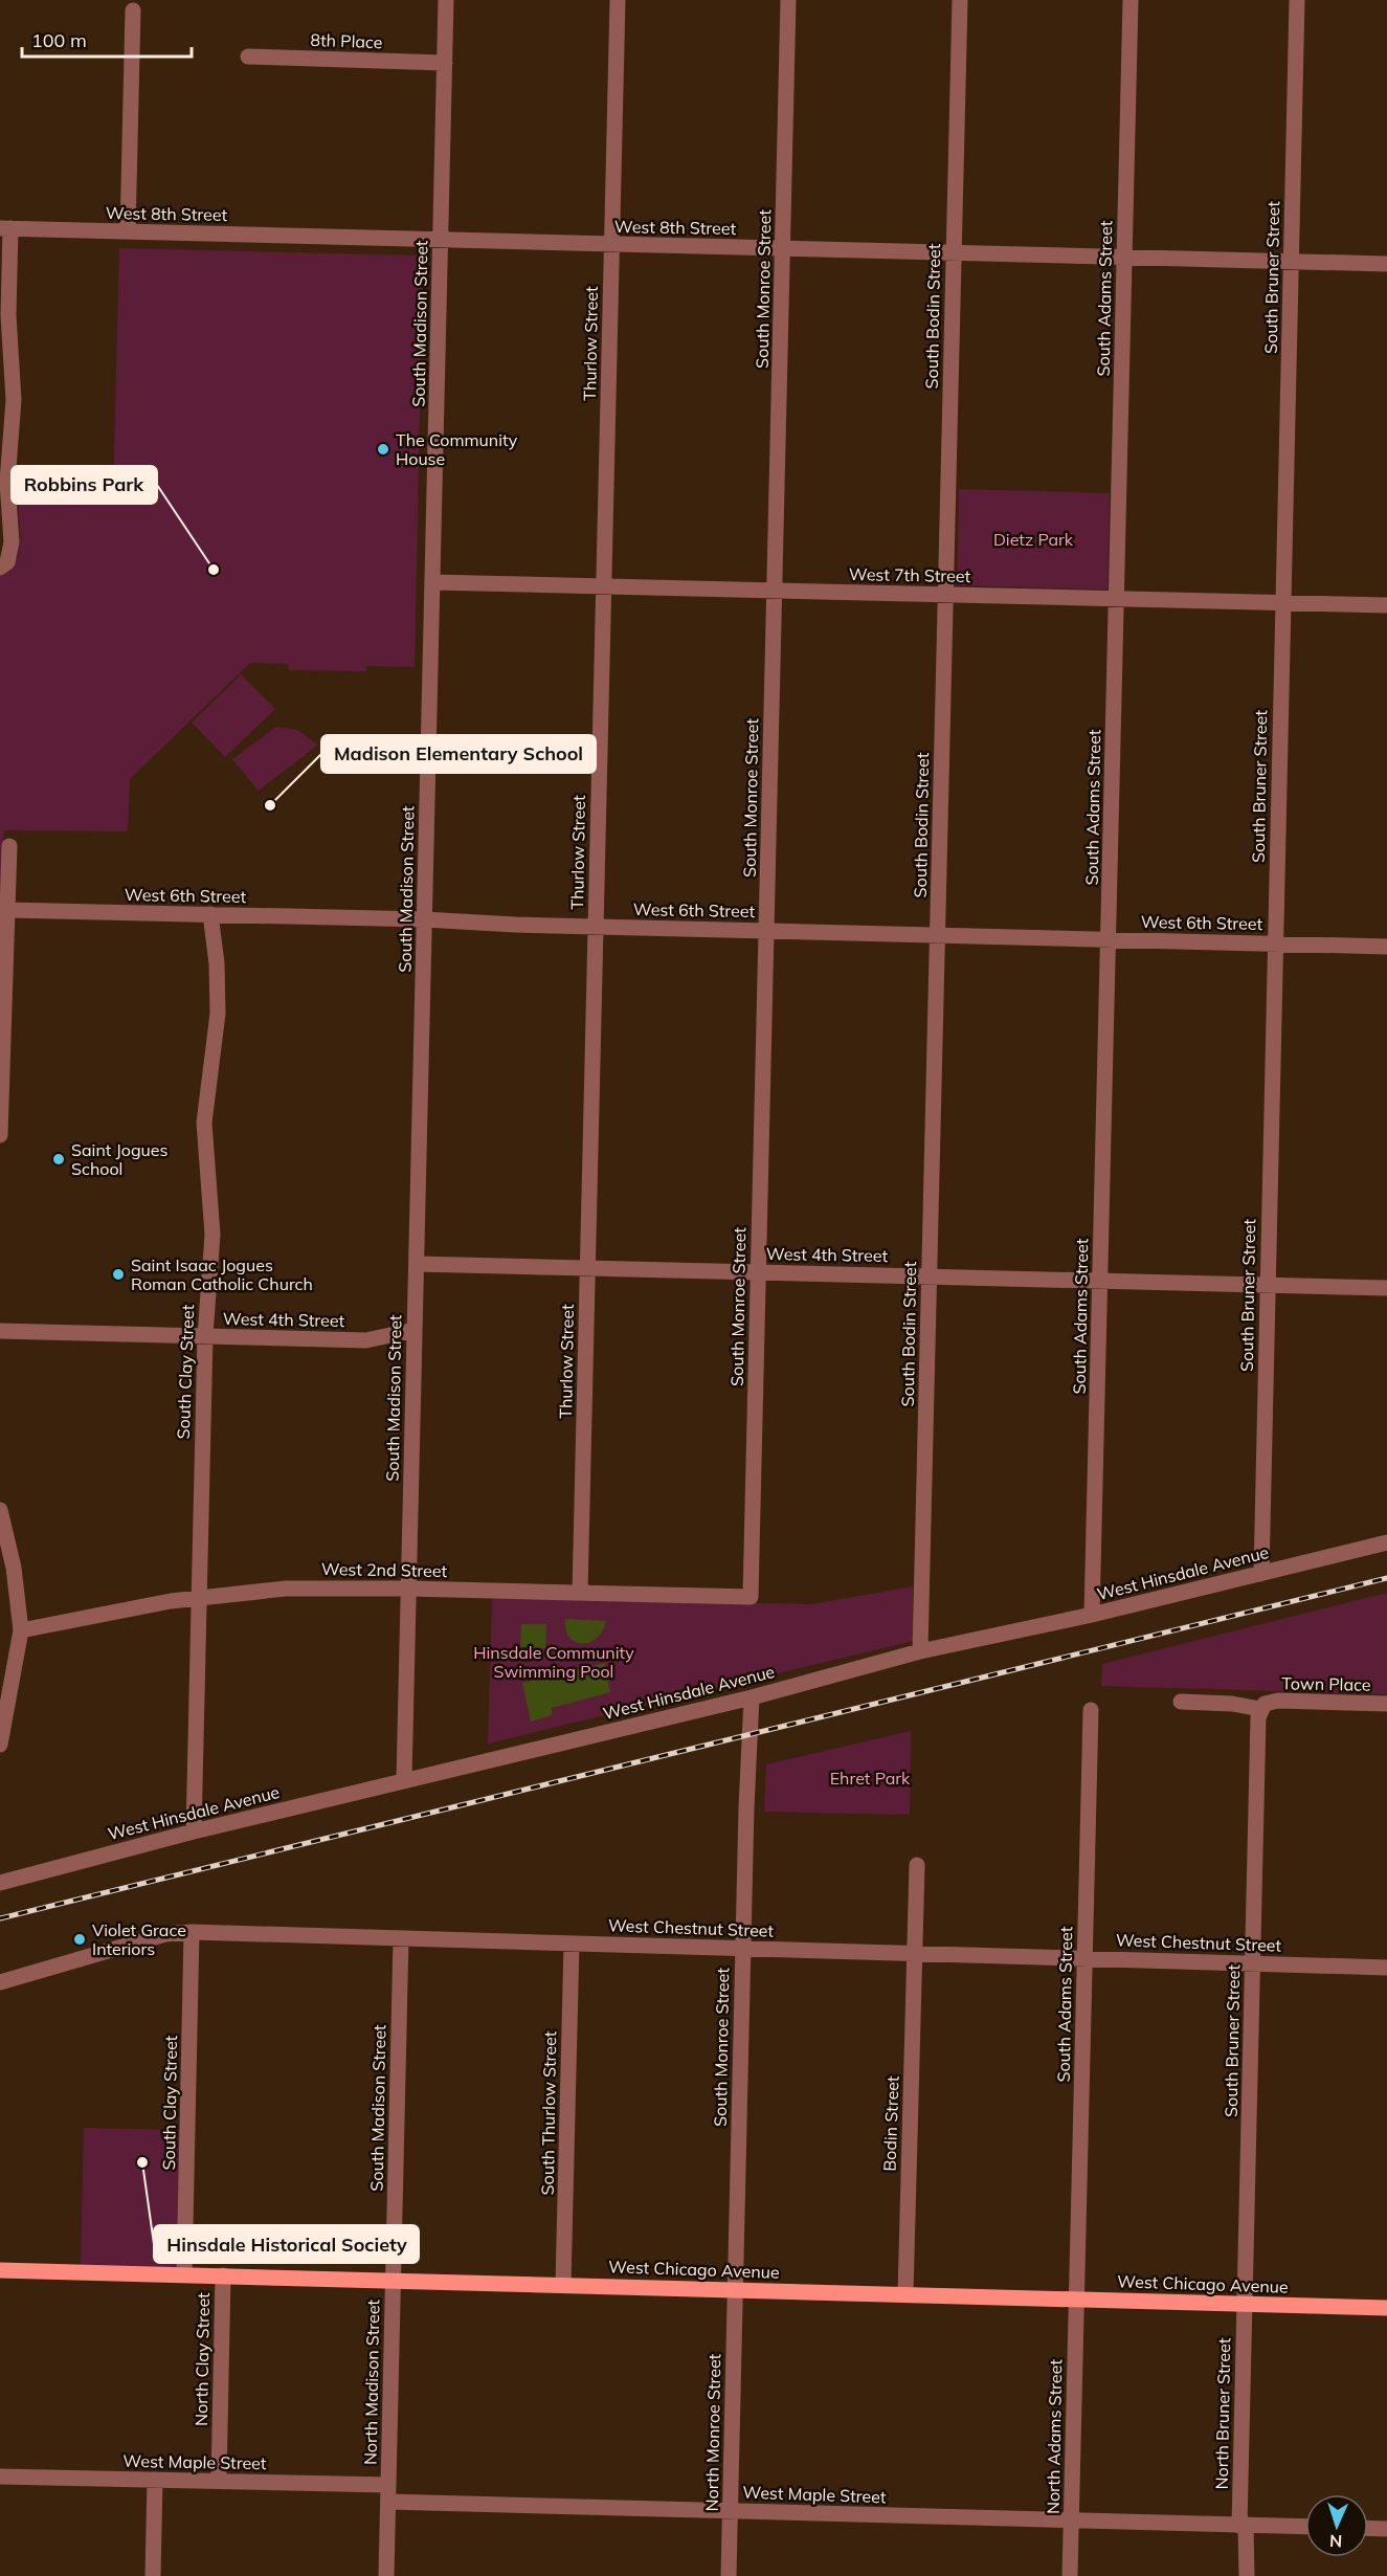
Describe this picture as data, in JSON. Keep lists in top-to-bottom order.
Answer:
{
  "streets": {
    "main road": ["West Chicago Avenue"],
    "street": [
      "8th Place",
      "West 8th Street",
      "South Bruner Street",
      "South Monroe Street",
      "South Adams Street",
      "South Bodin Street",
      "South Madison Street",
      "Thurlow Street",
      "West 7th Street",
      "West 6th Street",
      "West 4th Street",
      "South Clay Street",
      "West 2nd Street",
      "West Hinsdale Avenue",
      "Town Place",
      "West Chestnut Street",
      "South Thurlow Street",
      "Bodin Street",
      "North Clay Street",
      "North Madison Street",
      "North Bruner Street",
      "North Monroe Street",
      "North Adams Street",
      "West Maple Street"
    ]
  },
  "crossings": [
    ["8th Place", "South Madison Street"],
    ["West 8th Street", "South Bruner Street"],
    ["West 8th Street", "South Monroe Street"],
    ["West 8th Street", "South Adams Street"],
    ["West 8th Street", "South Bodin Street"],
    ["West 8th Street", "South Madison Street"],
    ["West 8th Street", "Thurlow Street"],
    ["South Bruner Street", "West 7th Street"],
    ["South Bruner Street", "West 6th Street"],
    ["South Bruner Street", "West 4th Street"],
    ["South Bruner Street", "West Hinsdale Avenue"],
    ["South Bruner Street", "Town Place"],
    ["South Bruner Street", "West Chestnut Street"],
    ["South Bruner Street", "West Chicago Avenue"],
    ["South Bruner Street", "North Bruner Street"],
    ["South Monroe Street", "West 7th Street"],
    ["South Monroe Street", "West 6th Street"],
    ["South Monroe Street", "West 4th Street"],
    ["South Monroe Street", "West 2nd Street"],
    ["South Monroe Street", "West Hinsdale Avenue"],
    ["South Monroe Street", "West Chestnut Street"],
    ["South Monroe Street", "West Chicago Avenue"],
    ["South Monroe Street", "North Monroe Street"],
    ["South Adams Street", "West 7th Street"],
    ["South Adams Street", "West 6th Street"],
    ["South Adams Street", "West 4th Street"],
    ["South Adams Street", "West Hinsdale Avenue"],
    ["South Adams Street", "West Chestnut Street"],
    ["South Adams Street", "West Chicago Avenue"],
    ["South Adams Street", "North Adams Street"],
    ["South Bodin Street", "West 7th Street"],
    ["South Bodin Street", "West 6th Street"],
    ["South Bodin Street", "West 4th Street"],
    ["South Bodin Street", "West Hinsdale Avenue"],
    ["South Madison Street", "West 7th Street"],
    ["South Madison Street", "West 6th Street"],
    ["South Madison Street", "West 4th Street"],
    ["South Madison Street", "West 2nd Street"],
    ["South Madison Street", "West Hinsdale Avenue"],
    ["South Madison Street", "West Chestnut Street"],
    ["South Madison Street", "West Chicago Avenue"],
    ["South Madison Street", "North Madison Street"],
    ["Thurlow Street", "West 7th Street"],
    ["Thurlow Street", "West 6th Street"],
    ["Thurlow Street", "West 4th Street"],
    ["Thurlow Street", "West 2nd Street"],
    ["West 6th Street", "South Clay Street"],
    ["West 4th Street", "South Clay Street"],
    ["South Clay Street", "West 2nd Street"],
    ["South Clay Street", "West Hinsdale Avenue"],
    ["South Clay Street", "West Chestnut Street"],
    ["South Clay Street", "West Chicago Avenue"],
    ["West Chestnut Street", "South Thurlow Street"],
    ["West Chestnut Street", "Bodin Street"],
    ["South Thurlow Street", "West Chicago Avenue"],
    ["Bodin Street", "West Chicago Avenue"],
    ["West Chicago Avenue", "North Clay Street"],
    ["West Chicago Avenue", "North Madison Street"],
    ["West Chicago Avenue", "North Bruner Street"],
    ["West Chicago Avenue", "North Monroe Street"],
    ["West Chicago Avenue", "North Adams Street"],
    ["North Clay Street", "West Maple Street"],
    ["North Madison Street", "West Maple Street"],
    ["North Bruner Street", "West Maple Street"],
    ["North Monroe Street", "West Maple Street"],
    ["North Adams Street", "West Maple Street"]
  ],
  "parks": ["Dietz Park", "Hinsdale Community Swimming Pool", "Ehret Park"],
  "places": [
    "The Community House",
    "Robbins Park",
    "Madison Elementary School",
    "Saint Jogues School",
    "Saint Isaac Jogues Roman Catholic Church",
    "Violet Grace Interiors",
    "Hinsdale Historical Society"
  ],
  "scale_bar": "100 m",
  "north": "bottom"
}
